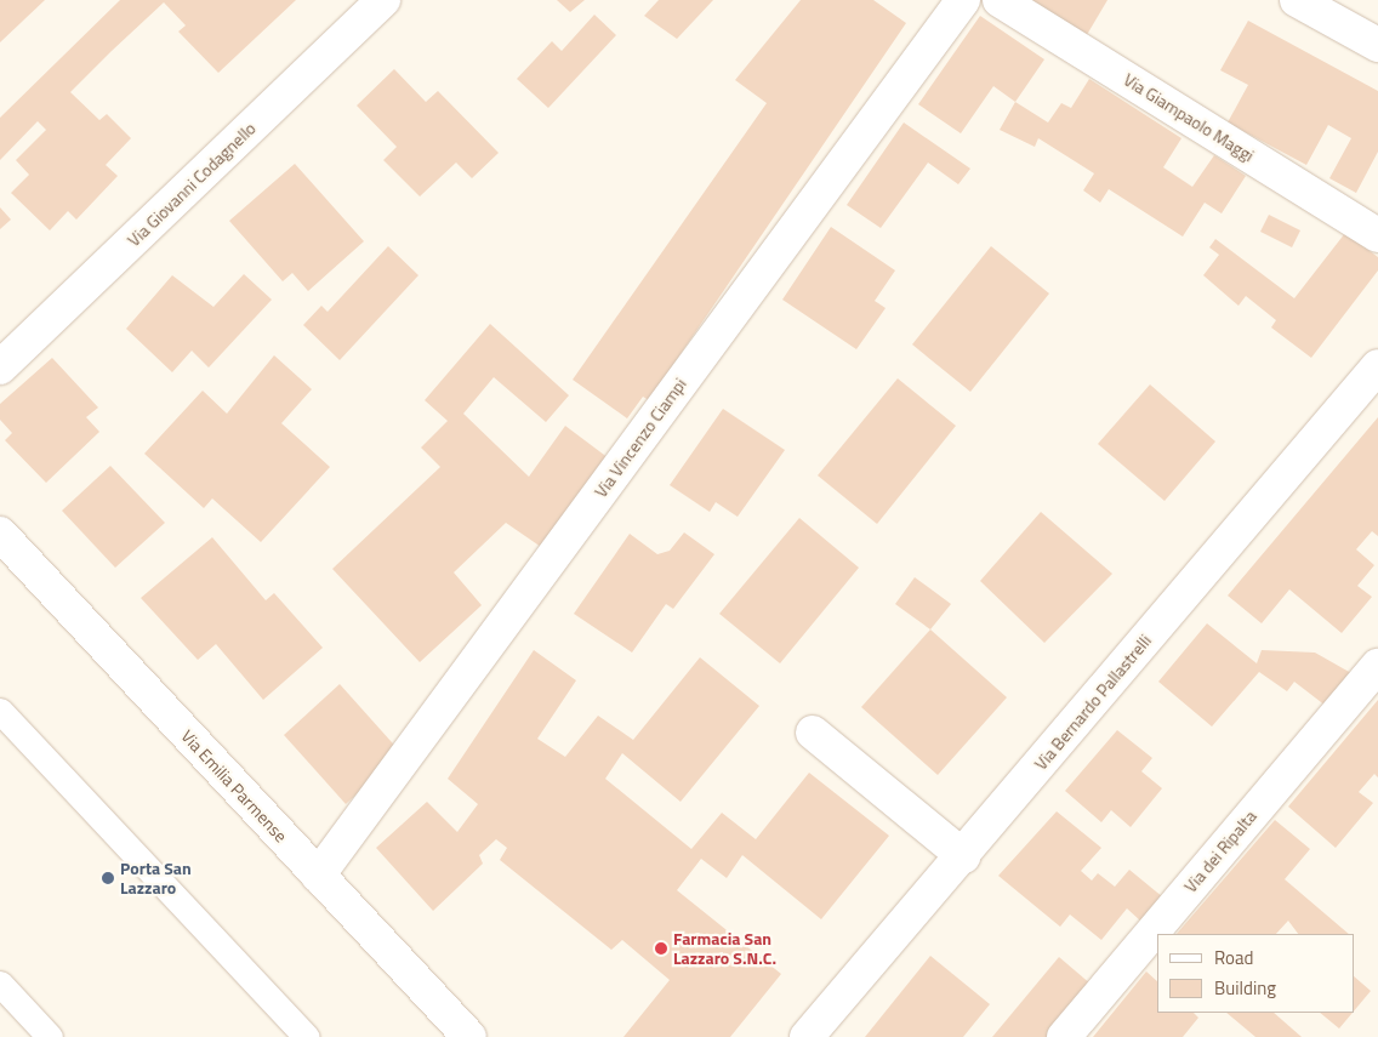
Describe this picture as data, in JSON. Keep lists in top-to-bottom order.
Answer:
{
  "streets": {
    "street": [
      "Via Giampaolo Maggi",
      "Via Giovanni Codagnello",
      "Via Vincenzo Ciampi",
      "Via Bernardo Pallastrelli",
      "Via Emilia Parmense",
      "Via dei Ripalta"
    ]
  },
  "crossings": [
    ["Via Vincenzo Ciampi", "Via Emilia Parmense"]
  ],
  "places": ["Porta San Lazzaro", "Farmacia San Lazzaro S.N.C."],
  "legend": ["Road", "Building"]
}
